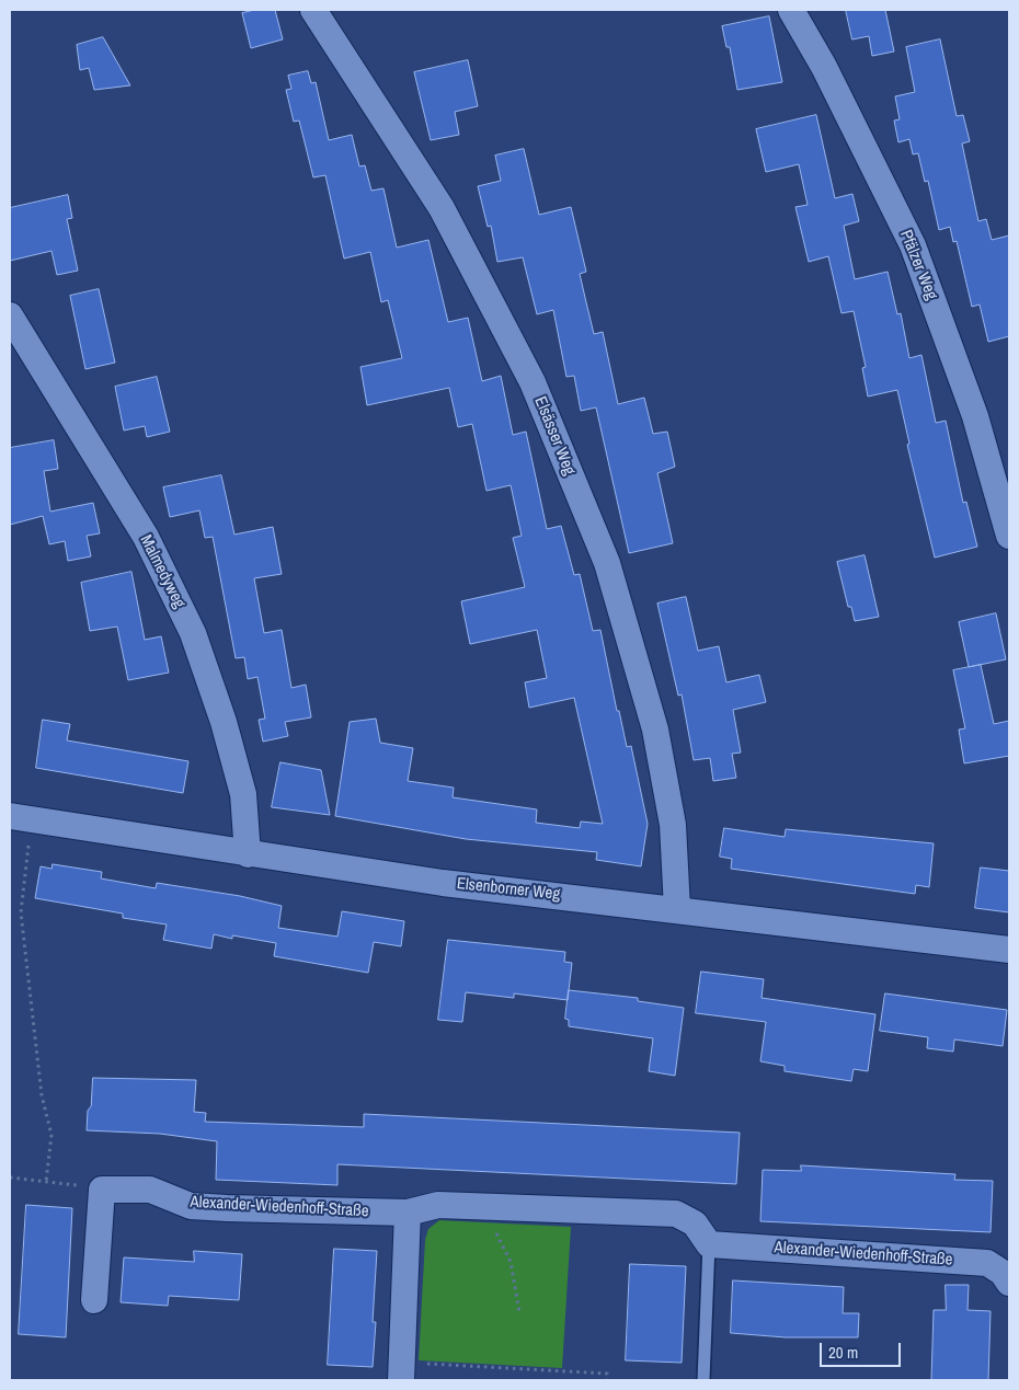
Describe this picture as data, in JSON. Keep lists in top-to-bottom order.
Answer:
{
  "streets": {
    "street": [
      "Pfälzer Weg",
      "Elsässer Weg",
      "Malmedyweg",
      "Elsenborner Weg",
      "Alexander-Wiedenhoff-Straße"
    ]
  },
  "crossings": [
    ["Elsässer Weg", "Elsenborner Weg"],
    ["Malmedyweg", "Elsenborner Weg"]
  ],
  "scale_bar": "20 m"
}
